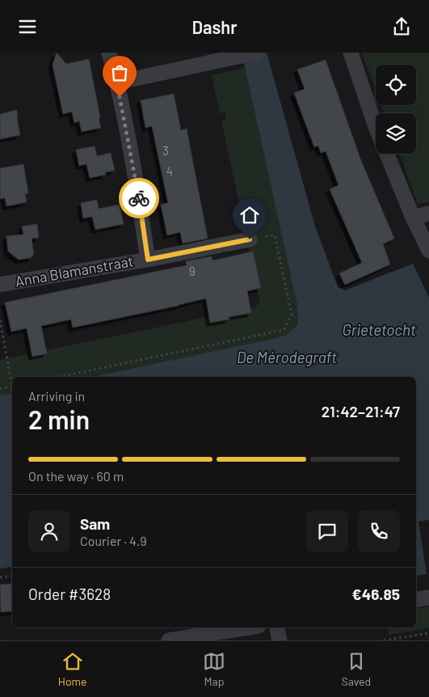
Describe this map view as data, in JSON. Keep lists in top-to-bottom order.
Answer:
{
  "streets": {
    "street": ["Anna Blamanstraat"]
  },
  "water": ["Grietetocht", "De Mérodegraft"],
  "house_numbers": ["3", "4", "9"],
  "page": {
    "header": "Dashr",
    "heading": ["2 min", "Arriving in", "21:42–21:47"],
    "panel": [
      "Sam",
      "Courier · 4.9",
      "Order #3628",
      "€46.85"
    ],
    "bar": "On the way · 60 m",
    "tabs": ["Home", "Map", "Saved"]
  }
}
